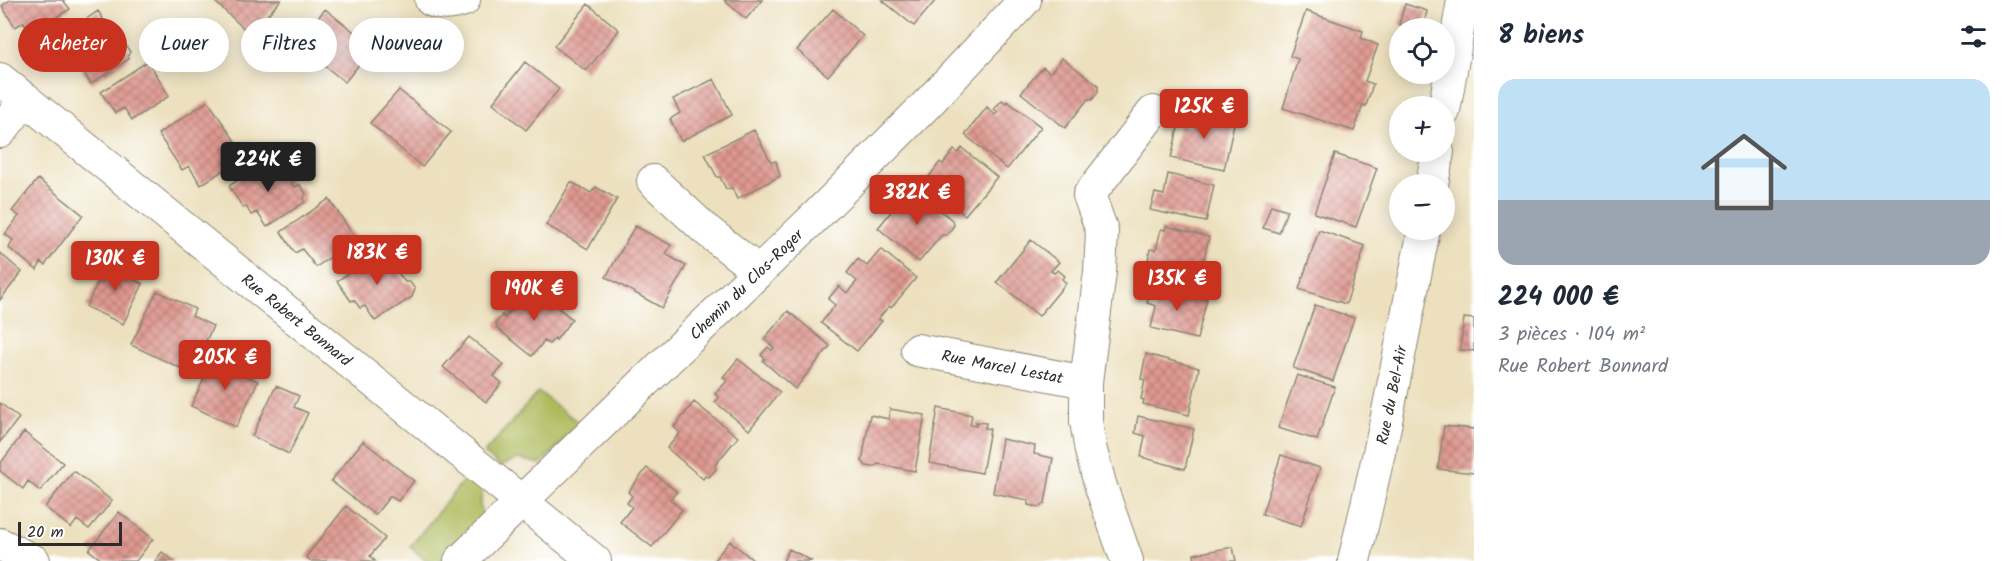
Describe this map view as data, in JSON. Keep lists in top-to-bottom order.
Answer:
{
  "streets": {
    "street": [
      "Chemin du Clos-Roger",
      "Rue Robert Bonnard",
      "Rue Marcel Lestat",
      "Rue du Bel-Air"
    ]
  },
  "crossings": [
    ["Chemin du Clos-Roger", "Rue Robert Bonnard"]
  ],
  "scale_bar": "20 m",
  "page": {
    "heading": "8 biens",
    "map_buttons": ["+", "−"],
    "chip": [
      "Acheter",
      "Louer",
      "Filtres",
      "Nouveau"
    ],
    "list": [
      {
        "name": "224 000 €",
        "note": "3 pièces · 104 m² · Rue Robert Bonnard"
      }
    ],
    "price": [
      "125K €",
      "224K €",
      "382K €",
      "183K €",
      "130K €",
      "135K €",
      "190K €",
      "205K €"
    ],
    "scale": "20 m"
  }
}
